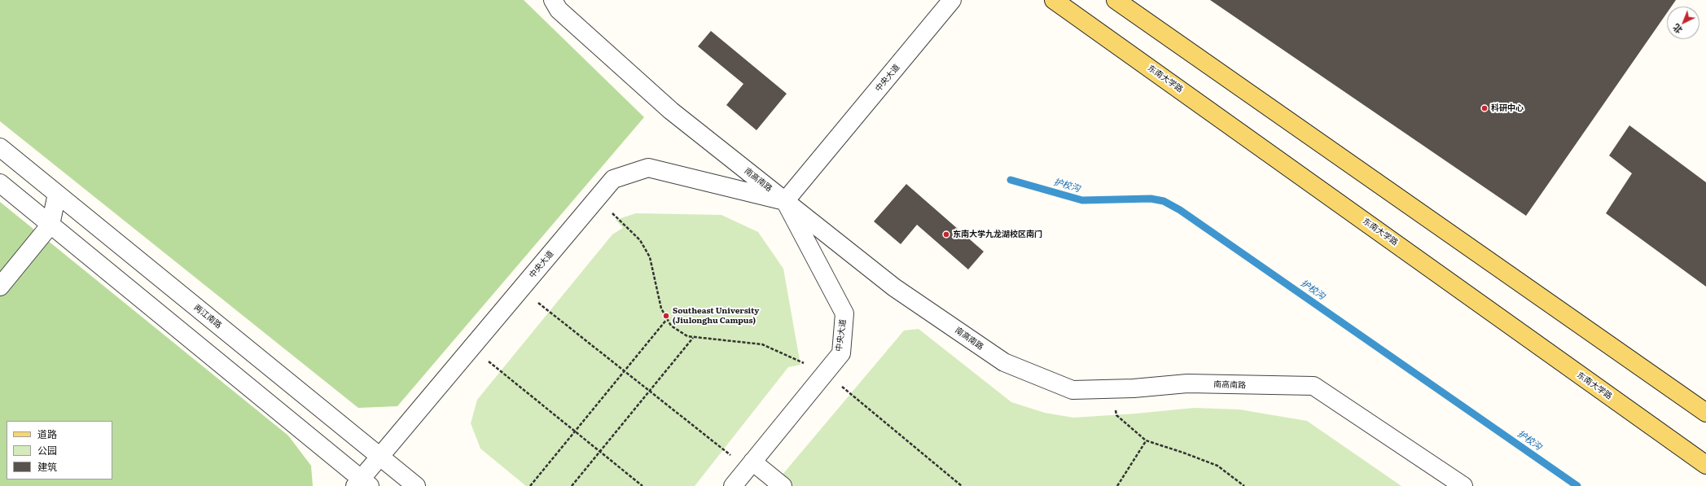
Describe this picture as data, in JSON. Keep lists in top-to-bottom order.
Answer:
{
  "streets": {
    "main road": ["东南大学路"],
    "street": ["中央大道", "南高南路", "两江南路"]
  },
  "crossings": [
    ["中央大道", "南高南路"],
    ["中央大道", "两江南路"]
  ],
  "water": ["护校沟"],
  "places": ["科研中心", "东南大学九龙湖校区南门", "Southeast University (Jiulonghu Campus)"],
  "legend": ["道路", "公园", "建筑"],
  "north": "bottom left"
}
